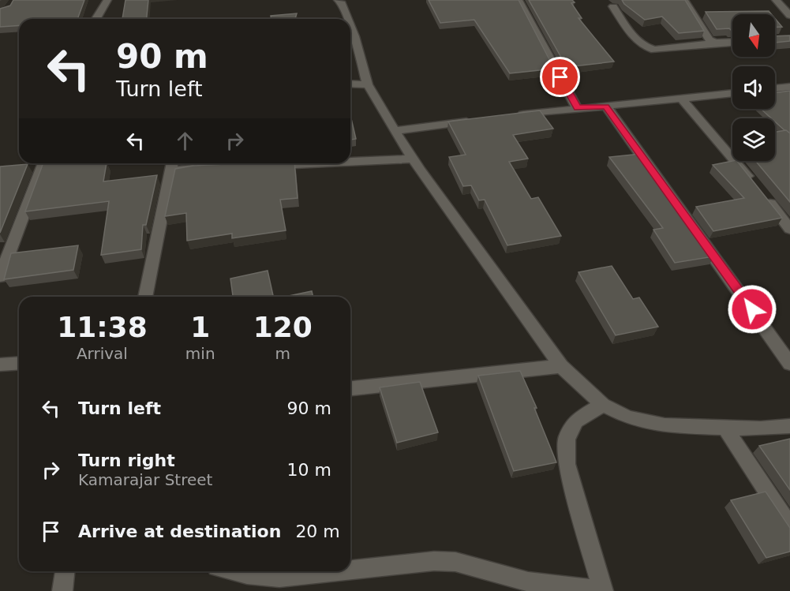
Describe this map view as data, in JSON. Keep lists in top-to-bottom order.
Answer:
{
  "north": "bottom",
  "page": {
    "turn": ["90 m", "Turn left"],
    "eta": [
      "11:38",
      "Arrival",
      "1",
      "min",
      "120",
      "m"
    ],
    "list": [
      {
        "name": "Turn left",
        "value": "90 m"
      },
      {
        "name": "Turn right",
        "note": "Kamarajar Street",
        "value": "10 m"
      },
      {
        "name": "Arrive at destination",
        "value": "20 m"
      }
    ]
  }
}
